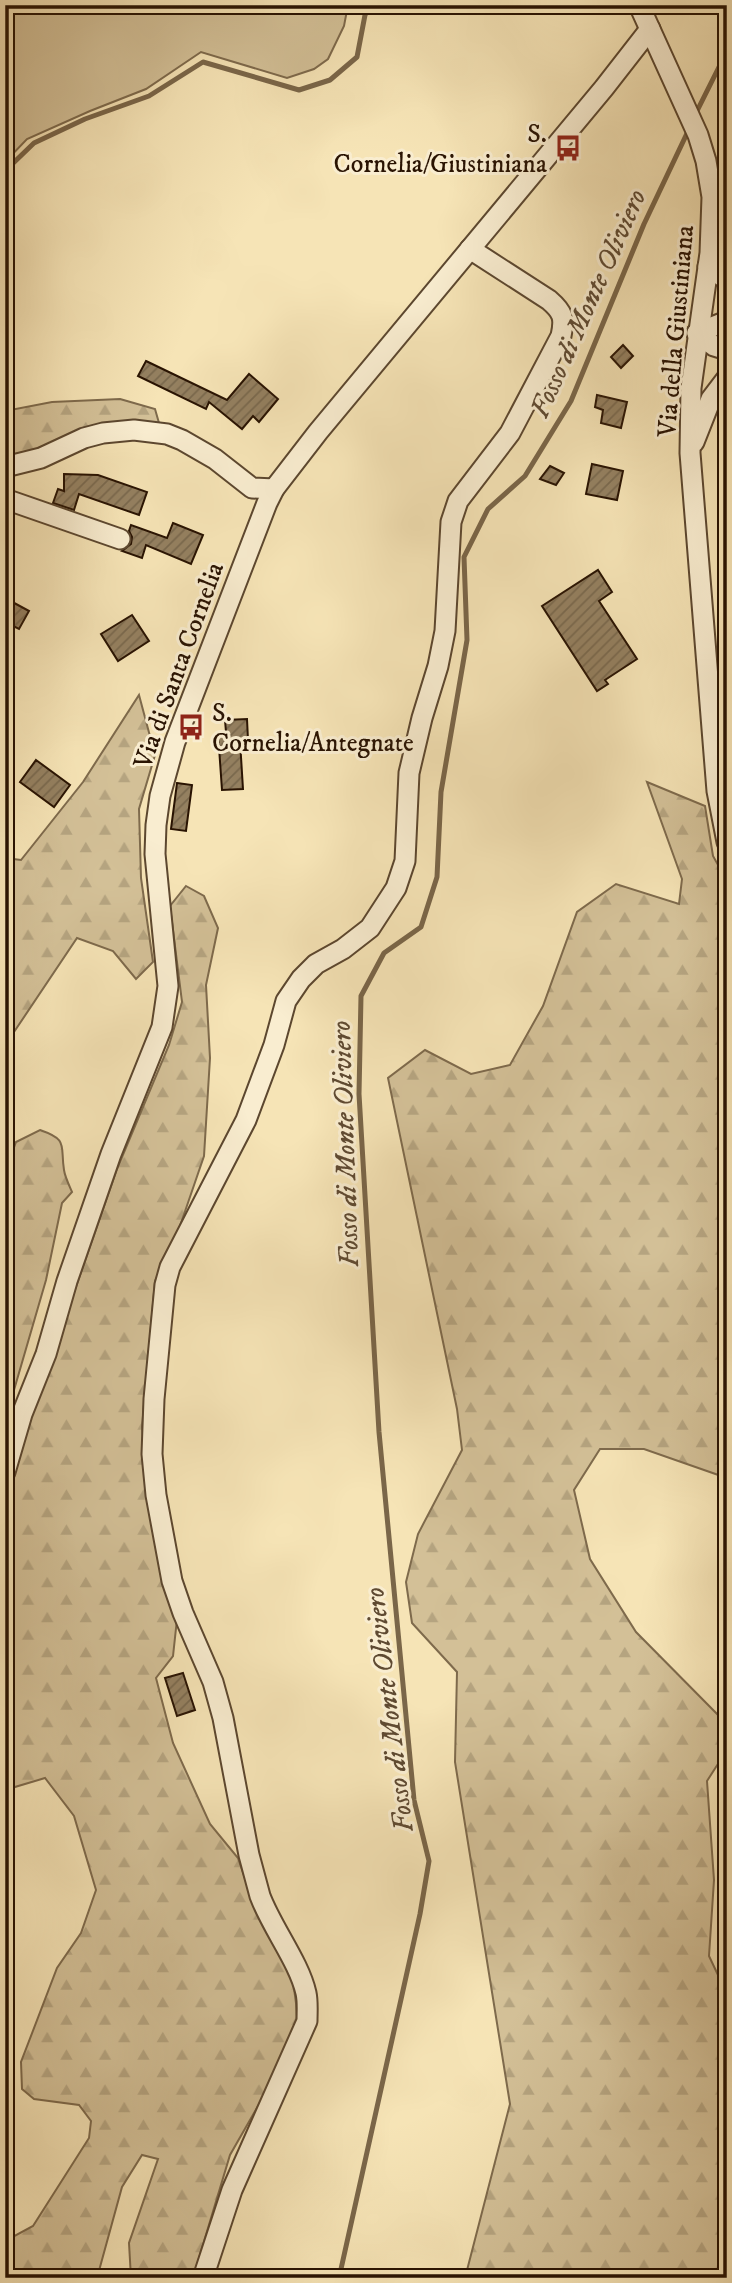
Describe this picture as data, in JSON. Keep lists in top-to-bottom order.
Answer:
{
  "streets": {
    "street": ["Via della Giustiniana", "Via di Santa Cornelia"]
  },
  "crossings": [
    ["Via della Giustiniana", "Via di Santa Cornelia"]
  ],
  "water": ["Fosso di Monte Oliviero"],
  "places": {
    "bus stop": ["S. Cornelia/Giustiniana", "S. Cornelia/Antegnate"]
  }
}
